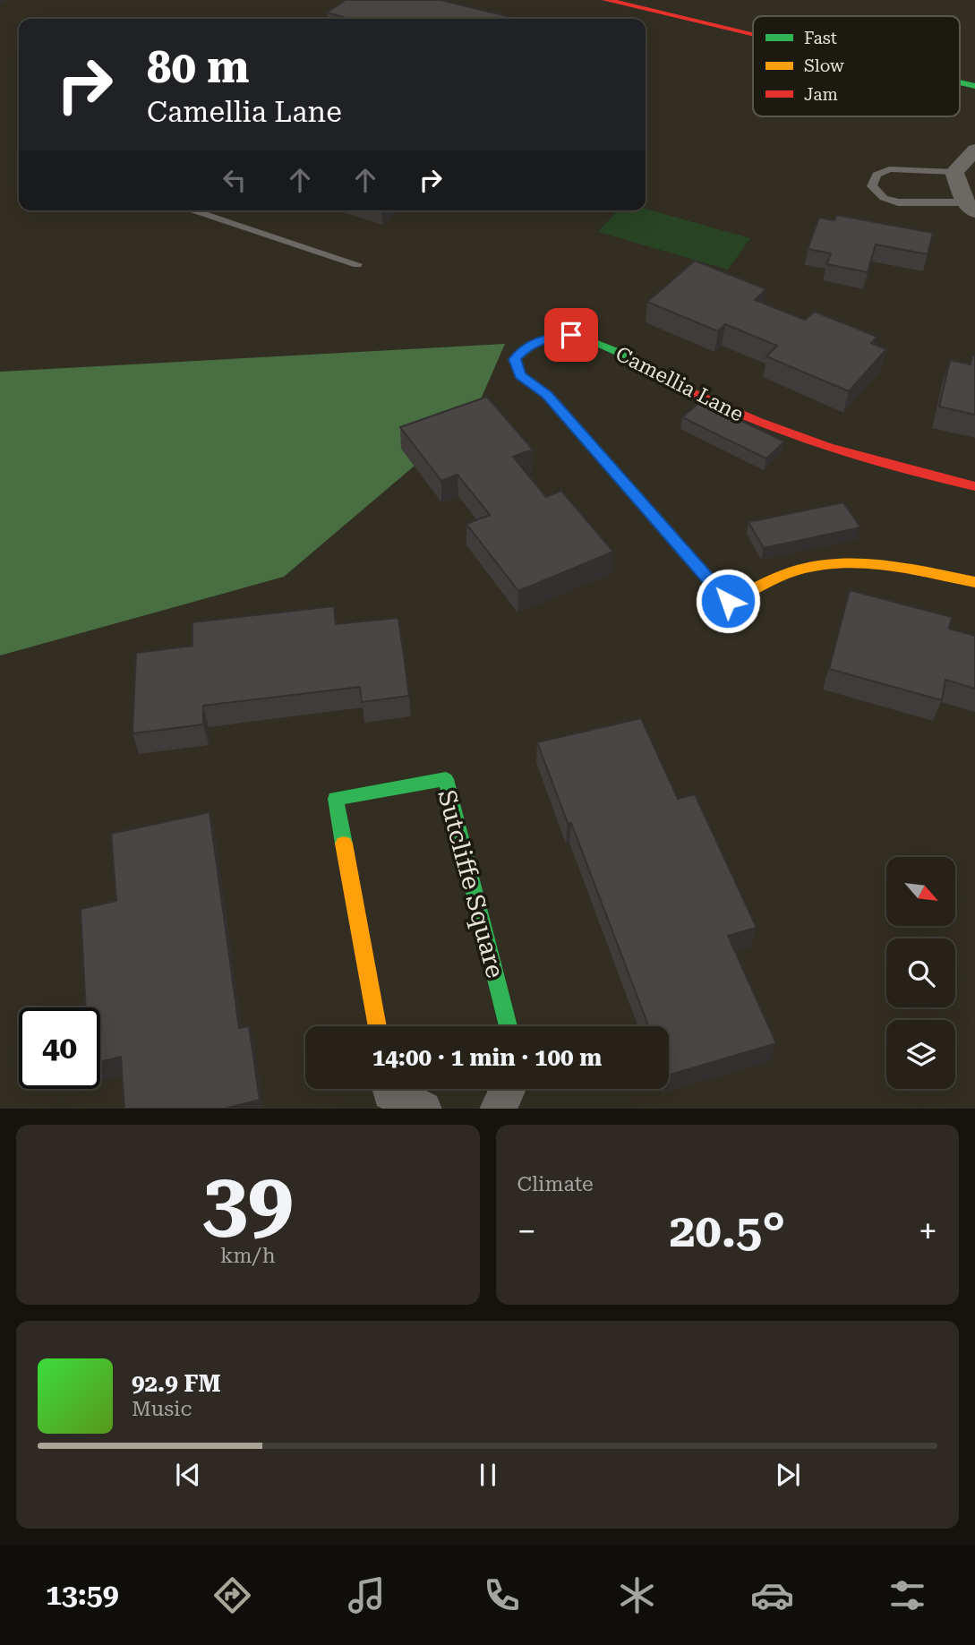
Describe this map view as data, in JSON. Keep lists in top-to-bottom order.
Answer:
{
  "streets": {
    "street": ["Camellia Lane", "Sutcliffe Square"]
  },
  "legend": ["Fast", "Slow", "Jam"],
  "north": "bottom right",
  "page": {
    "turn": ["80 m", "Camellia Lane"],
    "limit": "40",
    "trip": "14:00 · 1 min · 100 m",
    "tile": [
      ["39", "km/h"],
      "Climate"
    ],
    "heat": ["−", "20.5°", "+"],
    "song": ["92.9 FM", "Music"],
    "tabs": "13:59"
  }
}
